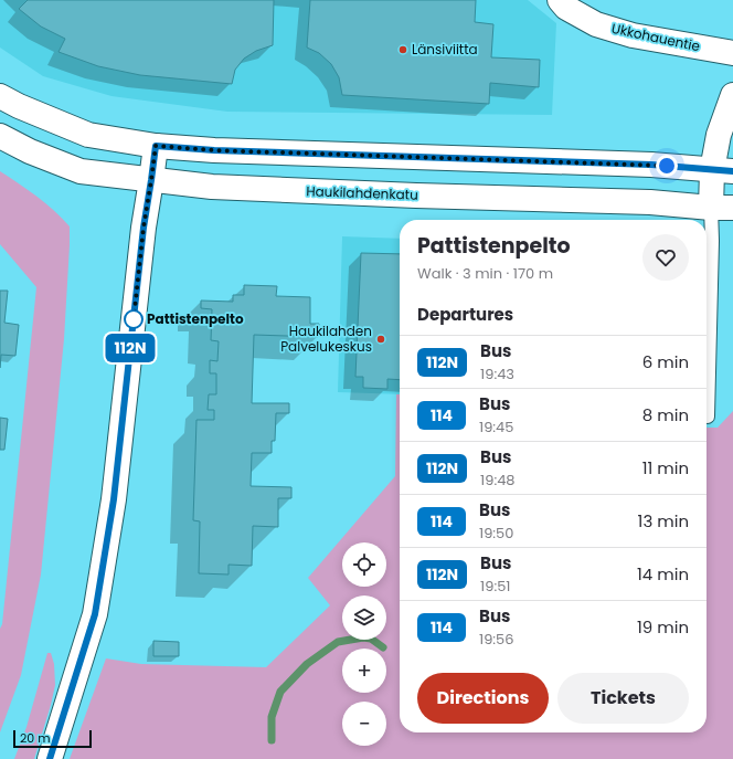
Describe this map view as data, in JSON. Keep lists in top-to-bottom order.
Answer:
{
  "streets": {
    "main road": ["Ukkohauentie", "Haukilahdenkatu"]
  },
  "places": ["Länsiviitta", "Pattistenpelto", "Haukilahden Palvelukeskus"],
  "lines": ["bus line 112N"],
  "scale_bar": "20 m",
  "page": {
    "on_map": "112N",
    "heading": [
      ["Pattistenpelto", "Walk · 3 min · 170 m"],
      "Departures"
    ],
    "list": [
      {
        "mark": "112N",
        "name": "Bus",
        "note": "19:43",
        "value": "6 min"
      },
      {
        "mark": "114",
        "name": "Bus",
        "note": "19:45",
        "value": "8 min"
      },
      {
        "mark": "112N",
        "name": "Bus",
        "note": "19:48",
        "value": "11 min"
      },
      {
        "mark": "114",
        "name": "Bus",
        "note": "19:50",
        "value": "13 min"
      },
      {
        "mark": "112N",
        "name": "Bus",
        "note": "19:51",
        "value": "14 min"
      },
      {
        "mark": "114",
        "name": "Bus",
        "note": "19:56",
        "value": "19 min"
      }
    ],
    "map_buttons": ["+", "−"],
    "buttons": ["Directions", "Tickets"],
    "scale": "20 m"
  }
}
